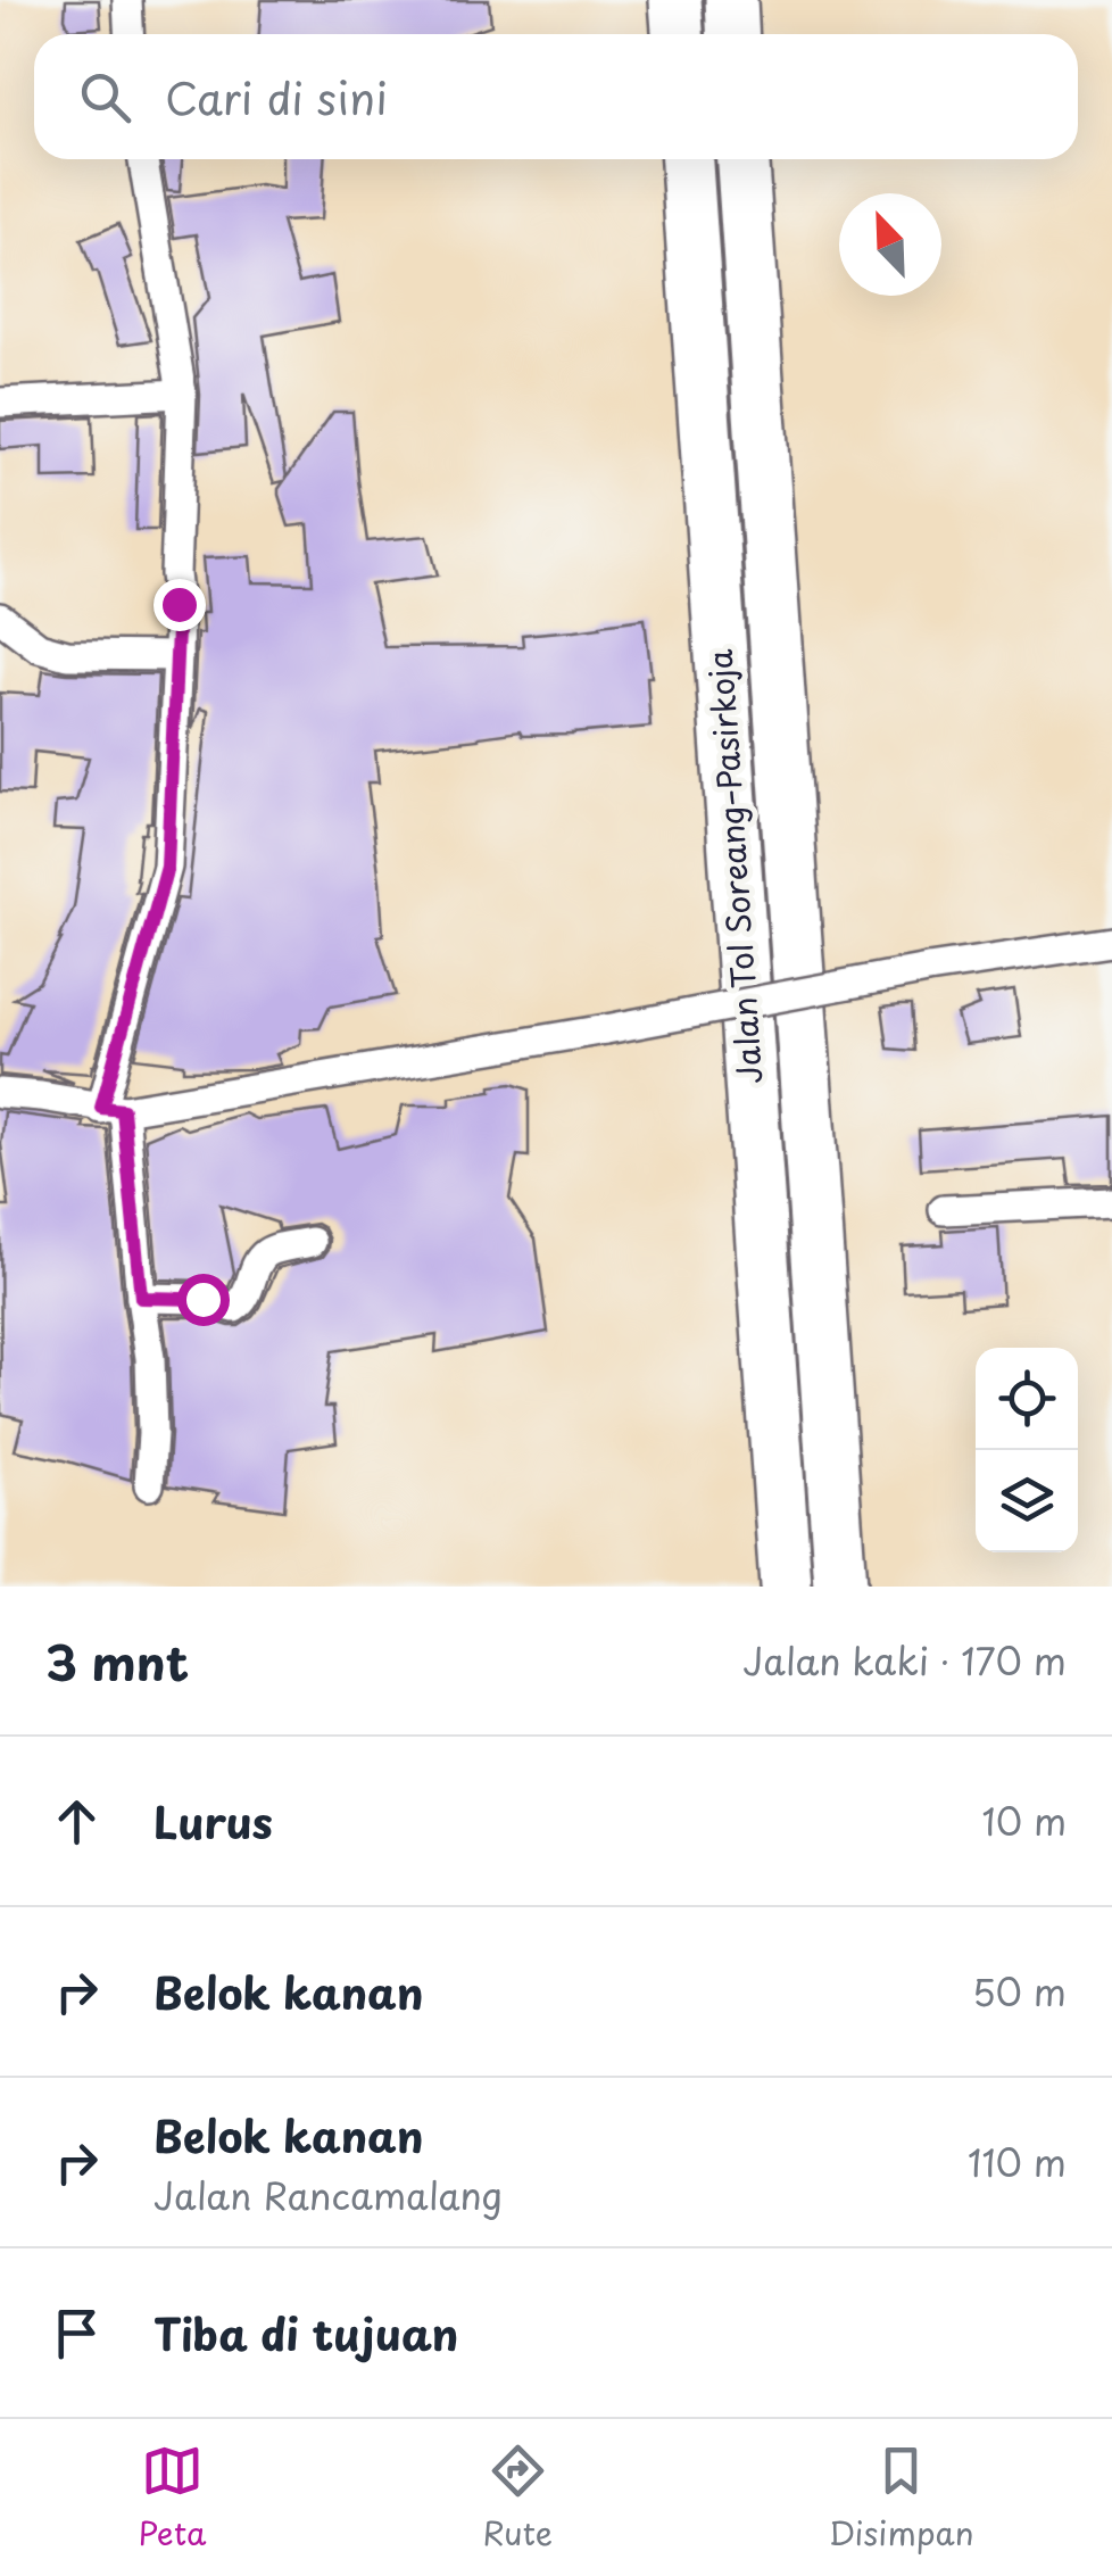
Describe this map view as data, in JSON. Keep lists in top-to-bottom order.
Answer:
{
  "streets": {
    "highway": ["Jalan Tol Soreang–Pasirkoja"]
  },
  "north": "top left",
  "page": {
    "search": "Cari di sini",
    "heading": ["3 mnt", "Jalan kaki · 170 m"],
    "list": [
      ["Lurus", "10 m"],
      ["Belok kanan", "50 m"],
      ["Belok kanan", "Jalan Rancamalang", "110 m"],
      "Tiba di tujuan"
    ],
    "nav": ["Peta", "Rute", "Disimpan"]
  }
}
